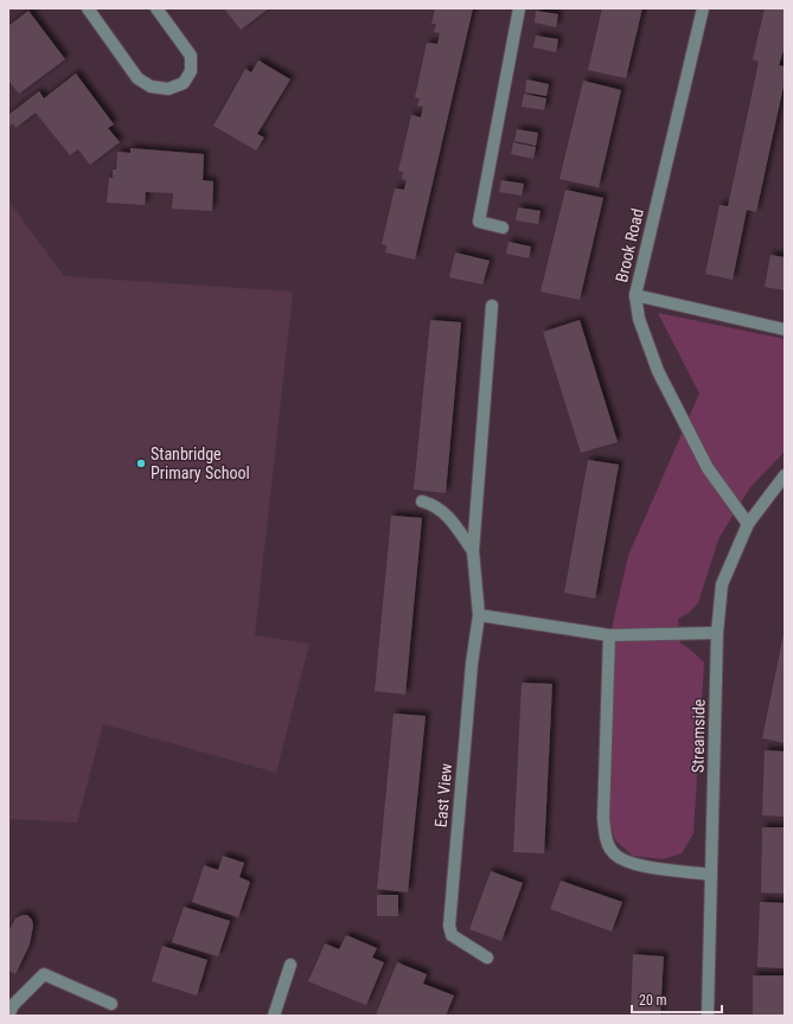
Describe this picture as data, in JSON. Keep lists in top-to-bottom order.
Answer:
{
  "streets": {
    "street": ["Brook Road", "Streamside", "East View"]
  },
  "crossings": [
    ["Brook Road", "Streamside"]
  ],
  "places": ["Stanbridge Primary School"],
  "scale_bar": "20 m"
}
